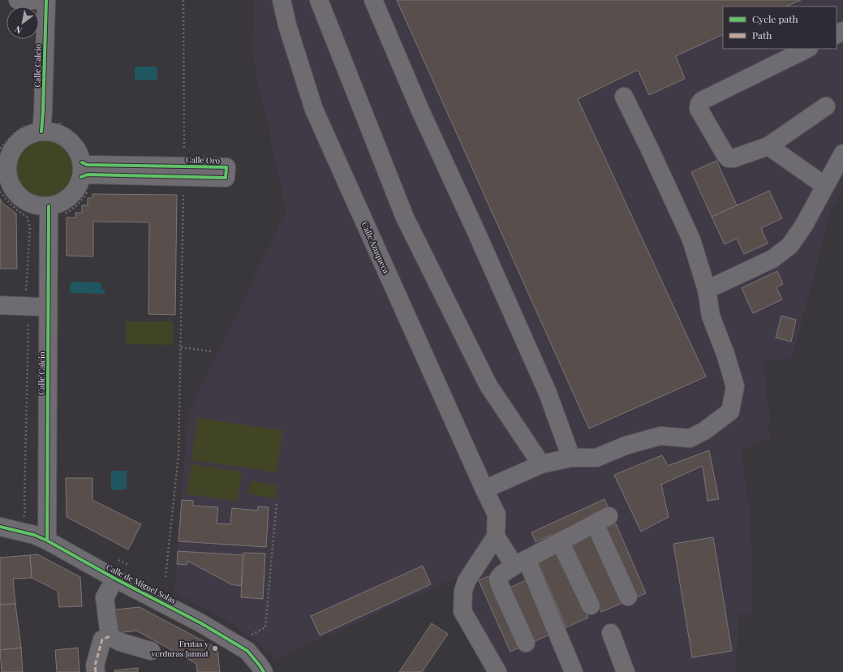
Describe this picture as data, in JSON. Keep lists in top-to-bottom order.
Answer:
{
  "streets": {
    "street": [
      "Calle Calcio",
      "Calle Oro",
      "Calle Azuqueca",
      "Calle de Miguel Solas"
    ]
  },
  "crossings": [
    ["Calle Calcio", "Calle Oro"],
    ["Calle Calcio", "Calle de Miguel Solas"]
  ],
  "places": ["Frutas y verduras Jannat"],
  "legend": ["Cycle path", "Path"],
  "north": "bottom left"
}
